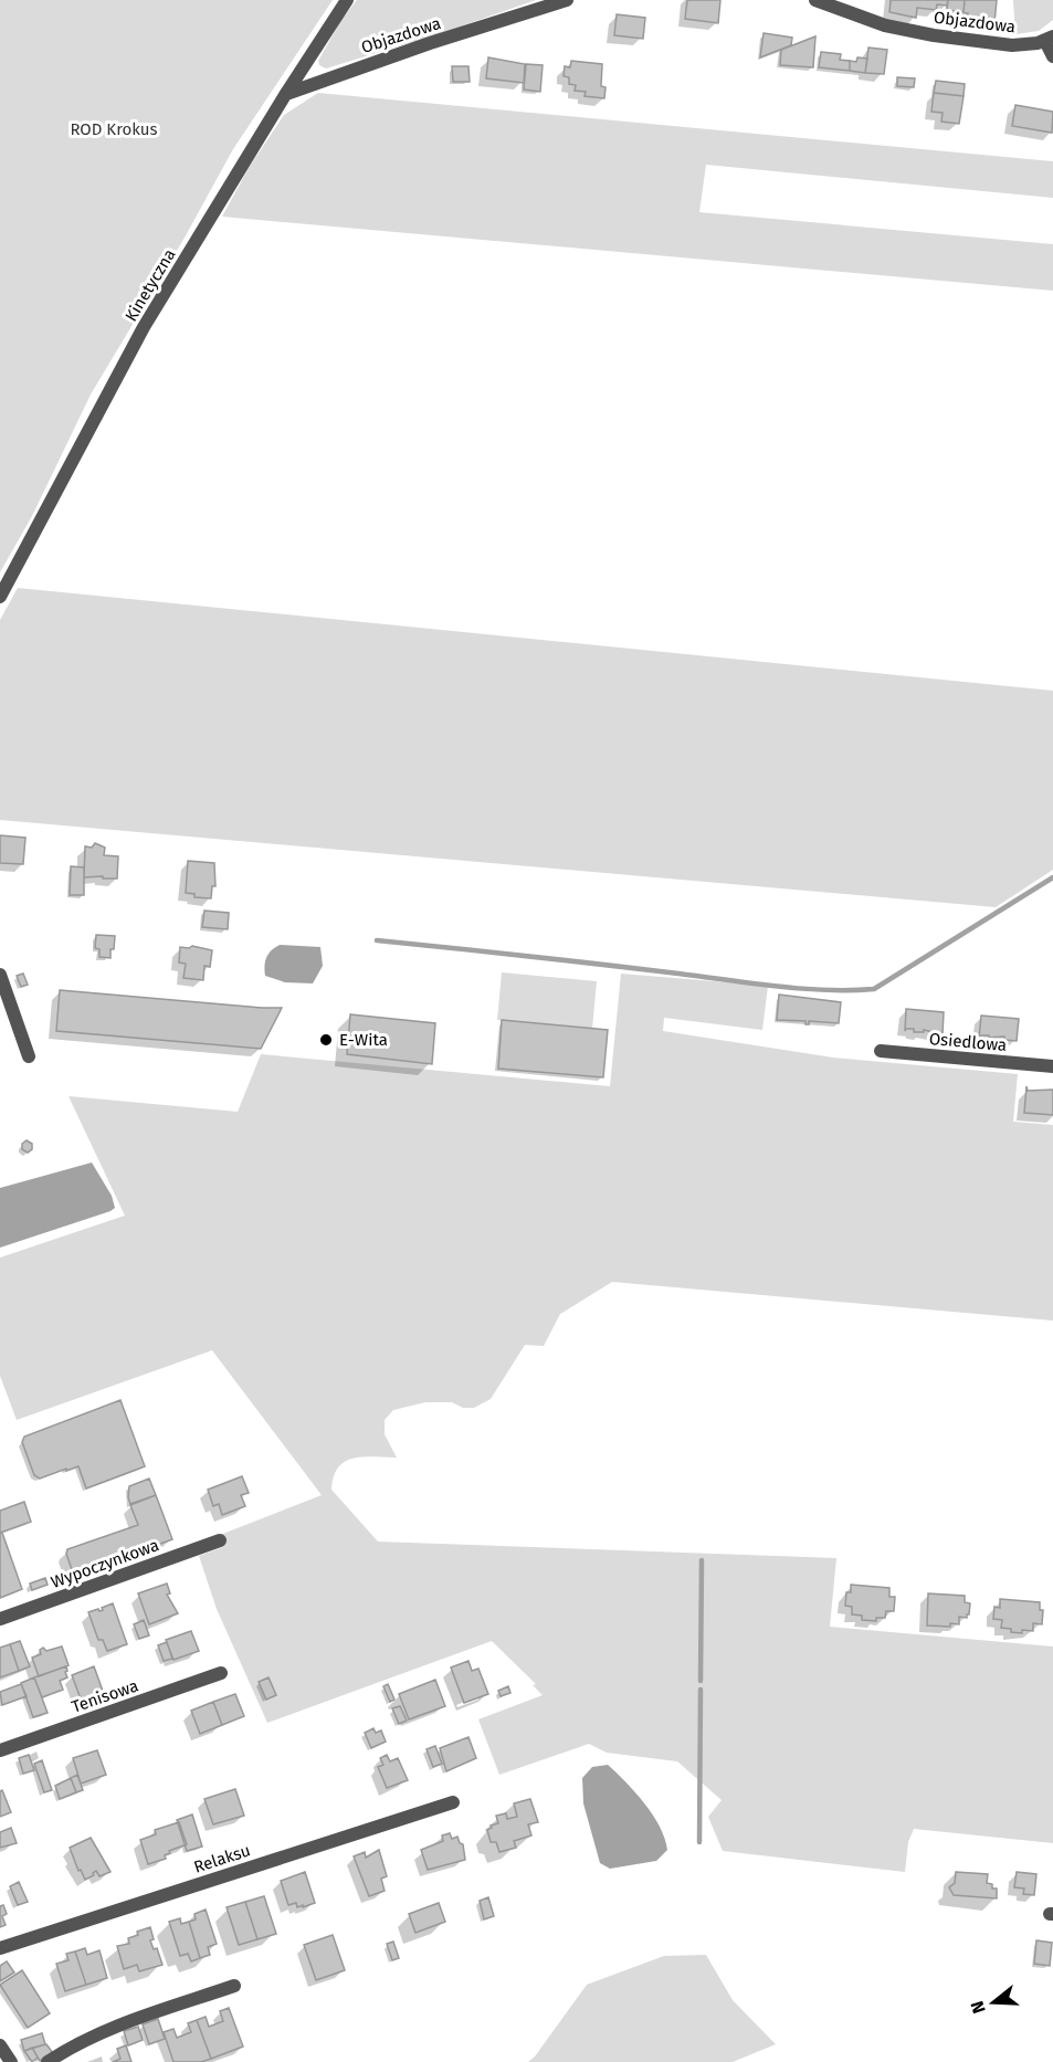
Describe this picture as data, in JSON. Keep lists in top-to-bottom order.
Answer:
{
  "streets": {
    "street": [
      "Objazdowa",
      "Kinetyczna",
      "Osiedlowa",
      "Wypoczynkowa",
      "Tenisowa",
      "Relaksu"
    ]
  },
  "crossings": [
    ["Objazdowa", "Kinetyczna"]
  ],
  "parks": ["ROD Krokus"],
  "places": ["E-Wita"],
  "north": "left"
}
